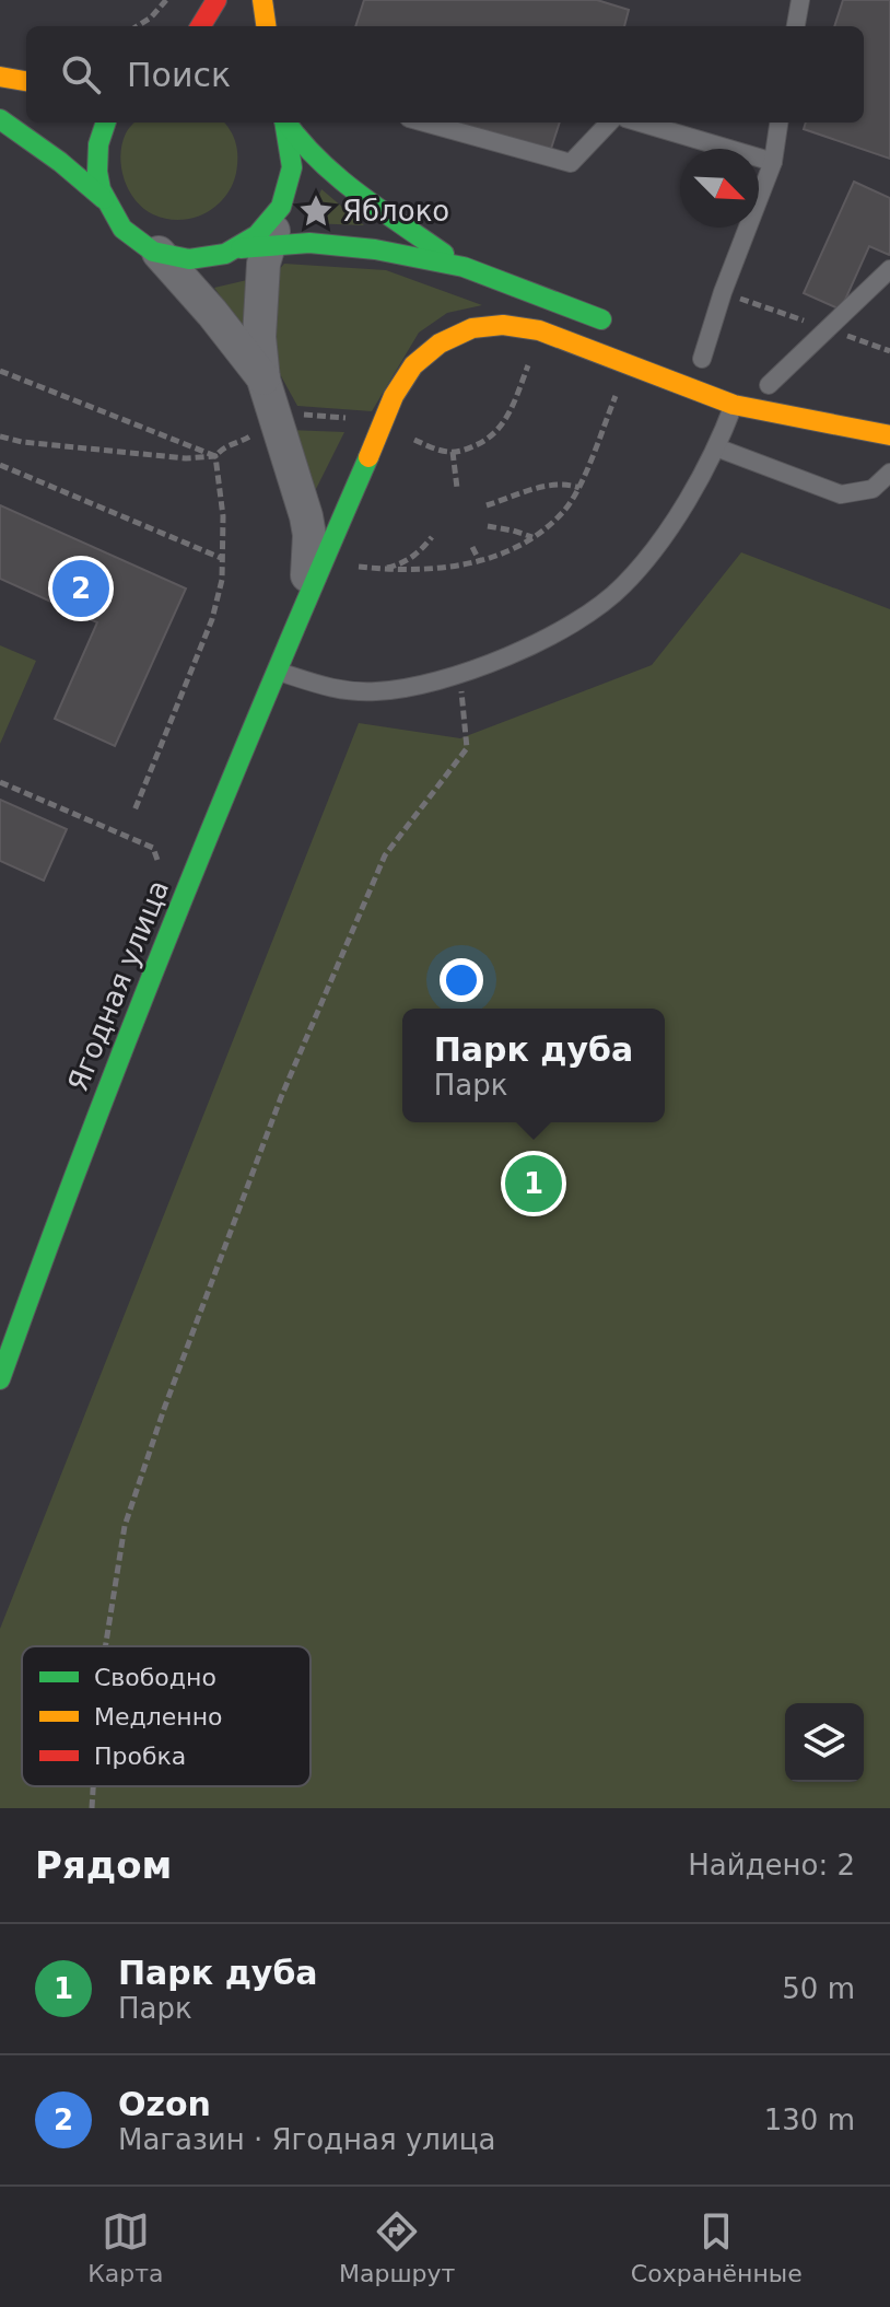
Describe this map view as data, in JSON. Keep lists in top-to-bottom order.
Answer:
{
  "streets": {
    "street": ["Ягодная улица"]
  },
  "places": {
    "place": ["Яблоко"]
  },
  "legend": ["Свободно", "Медленно", "Пробка"],
  "north": "bottom right",
  "page": {
    "search": "Поиск",
    "pins": ["2", "1"],
    "popup": ["Парк дуба", "Парк"],
    "heading": ["Рядом", "Найдено: 2"],
    "list": [
      {
        "mark": "1",
        "name": "Парк дуба",
        "note": "Парк",
        "value": "50 m"
      },
      {
        "mark": "2",
        "name": "Ozon",
        "note": "Магазин · Ягодная улица",
        "value": "130 m"
      }
    ],
    "nav": ["Карта", "Маршрут", "Сохранённые"]
  }
}
